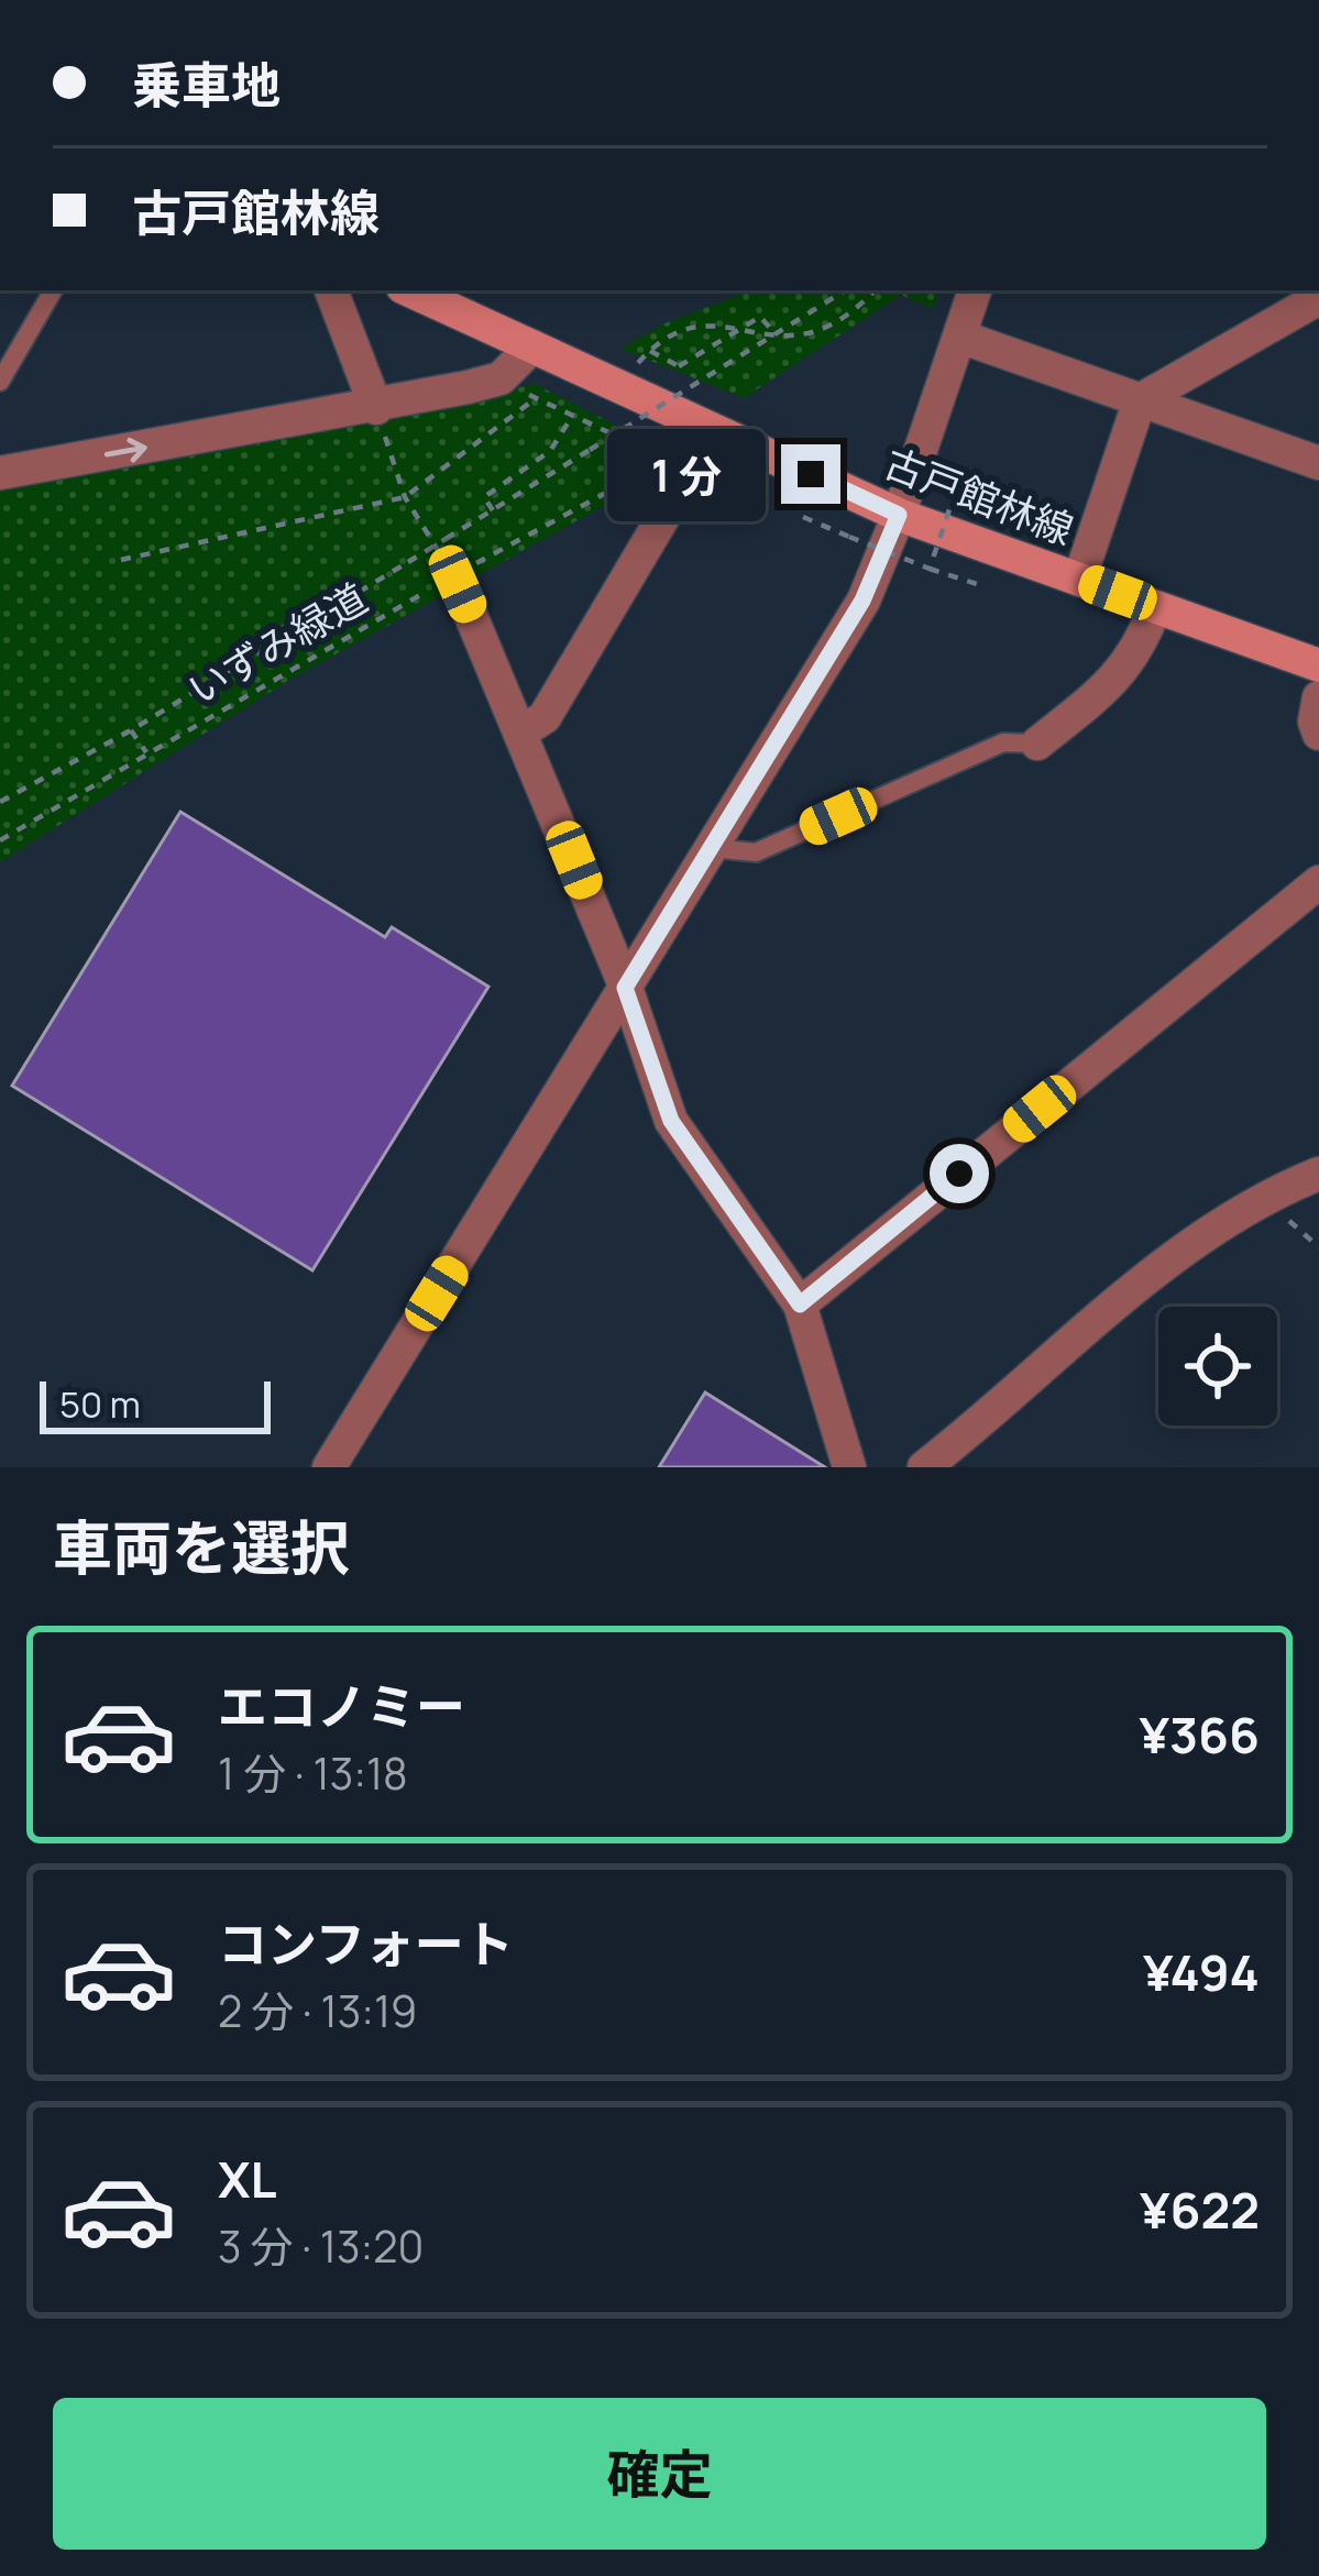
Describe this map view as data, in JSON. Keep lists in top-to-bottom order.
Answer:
{
  "streets": {
    "main road": ["古戸館林線"],
    "path": ["いずみ緑道"]
  },
  "scale_bar": "50 m",
  "page": {
    "banner": ["乗車地", "古戸館林線"],
    "bubble": "1 分",
    "scale": "50 m",
    "heading": "車両を選択",
    "list": [
      {
        "name": "エコノミー",
        "note": "1 分 · 13:18",
        "value": "¥366"
      },
      {
        "name": "コンフォート",
        "note": "2 分 · 13:19",
        "value": "¥494"
      },
      {
        "name": "XL",
        "note": "3 分 · 13:20",
        "value": "¥622"
      }
    ],
    "buttons": "確定"
  }
}
